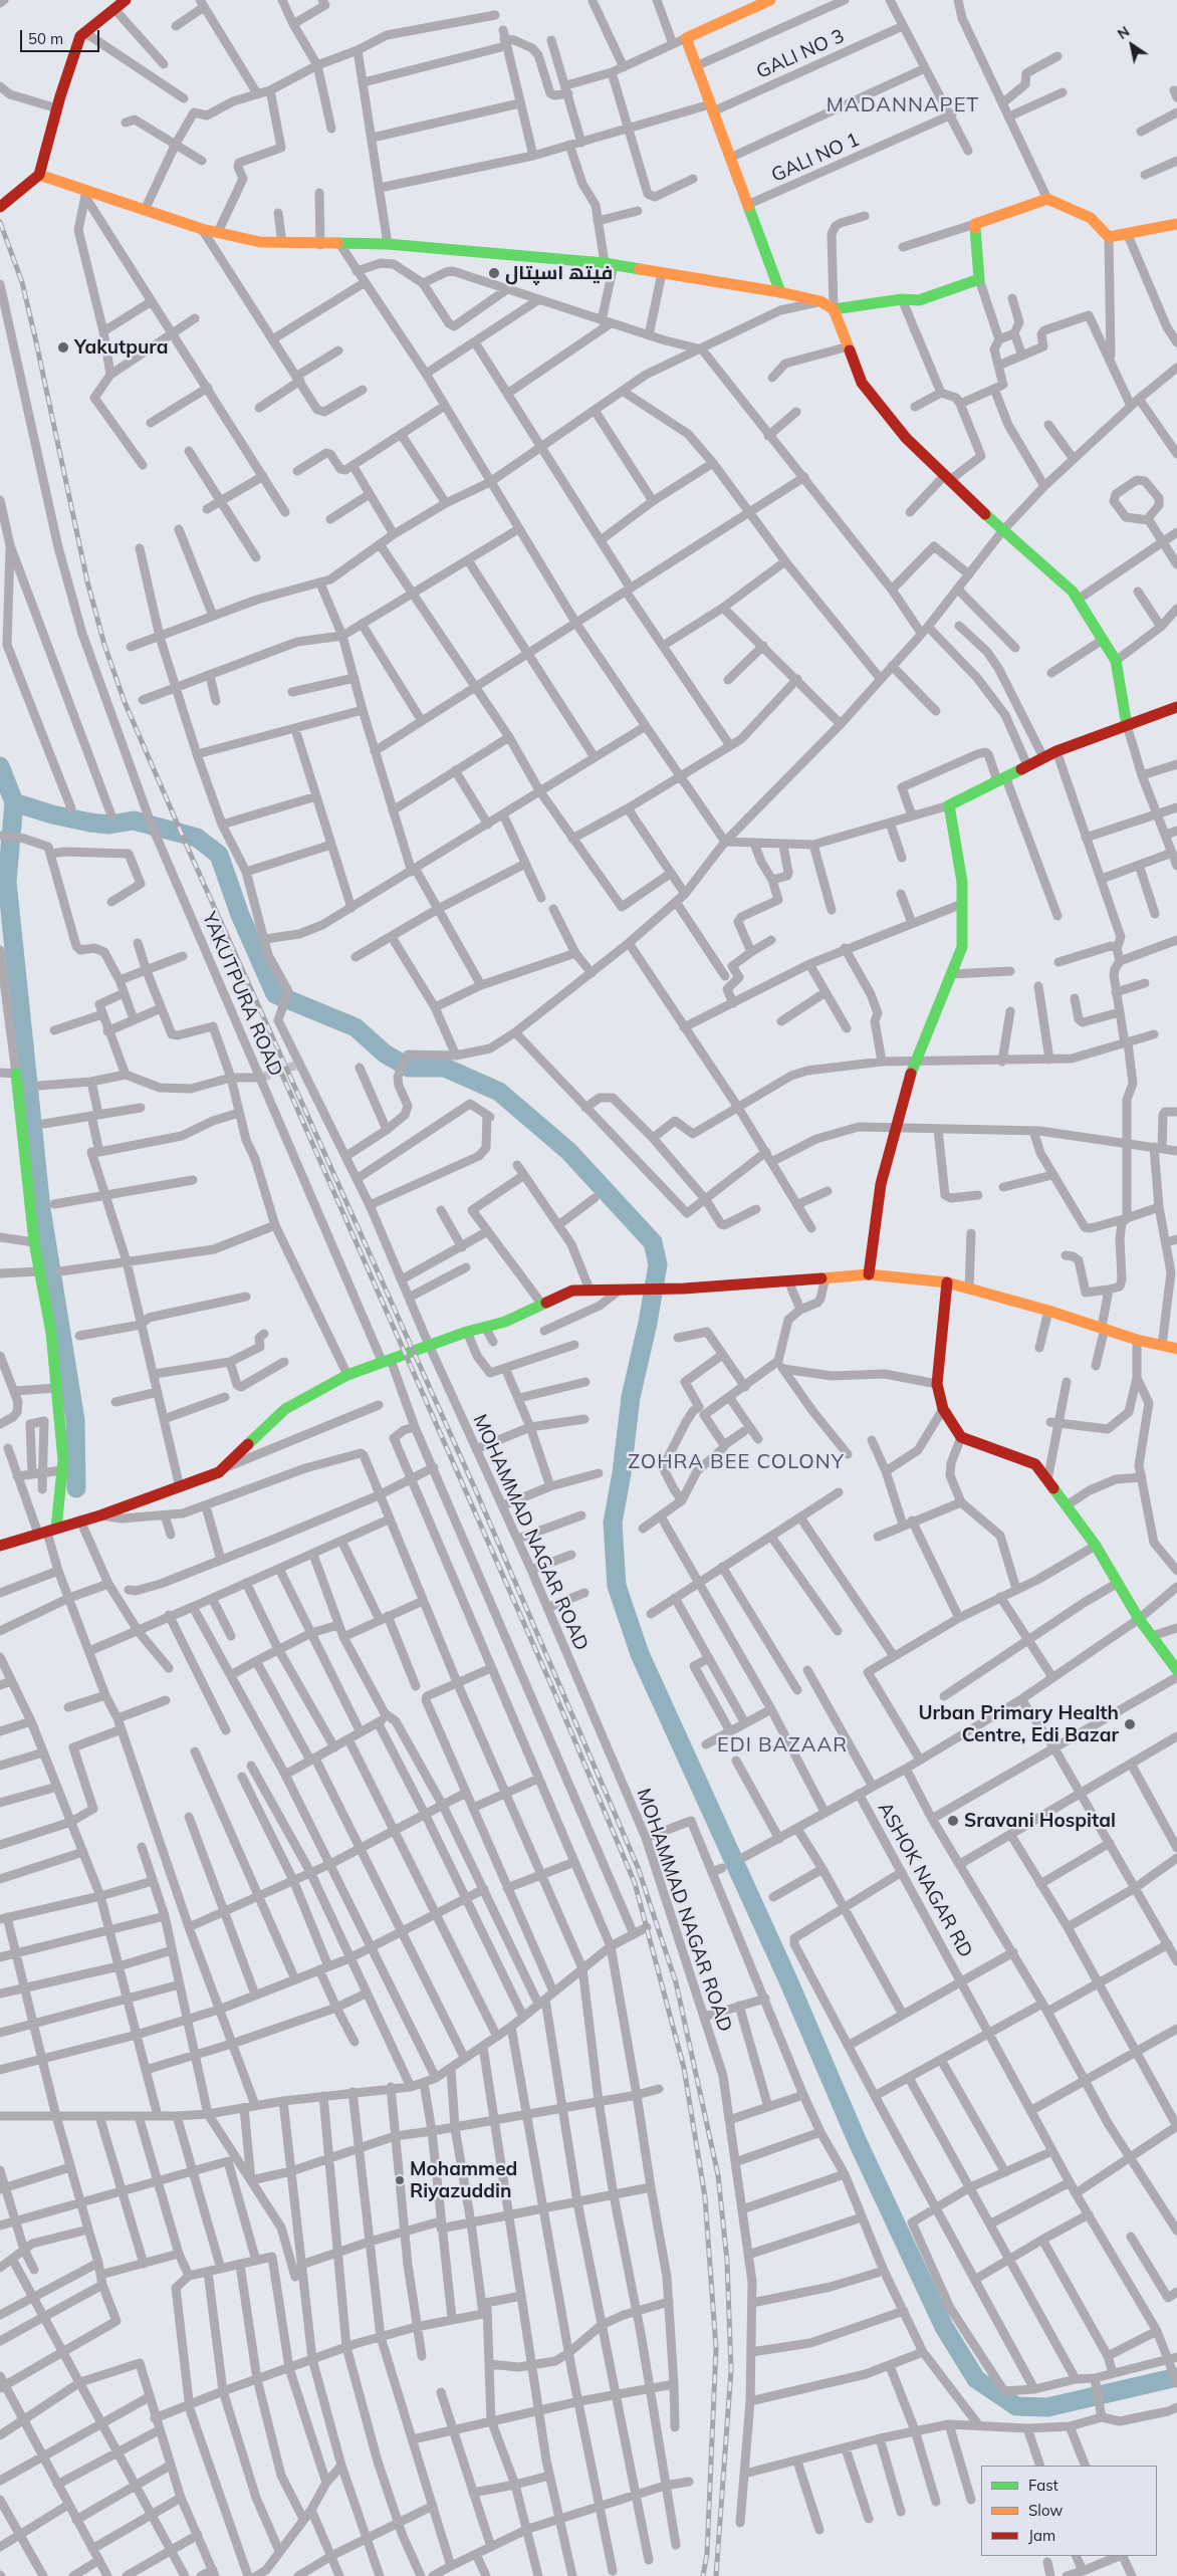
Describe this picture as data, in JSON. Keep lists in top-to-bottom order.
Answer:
{
  "streets": {
    "street": [
      "GALI NO 3",
      "GALI NO 1",
      "YAKUTPURA ROAD",
      "MOHAMMAD NAGAR ROAD",
      "ASHOK NAGAR RD"
    ]
  },
  "districts": ["MADANNAPET", "ZOHRA BEE COLONY", "EDI BAZAAR"],
  "places": [
    "فیتھ اسپتال",
    "Yakutpura",
    "Urban Primary Health Centre, Edi Bazar",
    "Sravani Hospital",
    "Mohammed Riyazuddin"
  ],
  "legend": ["Fast", "Slow", "Jam"],
  "scale_bar": "50 m",
  "north": "top left"
}
